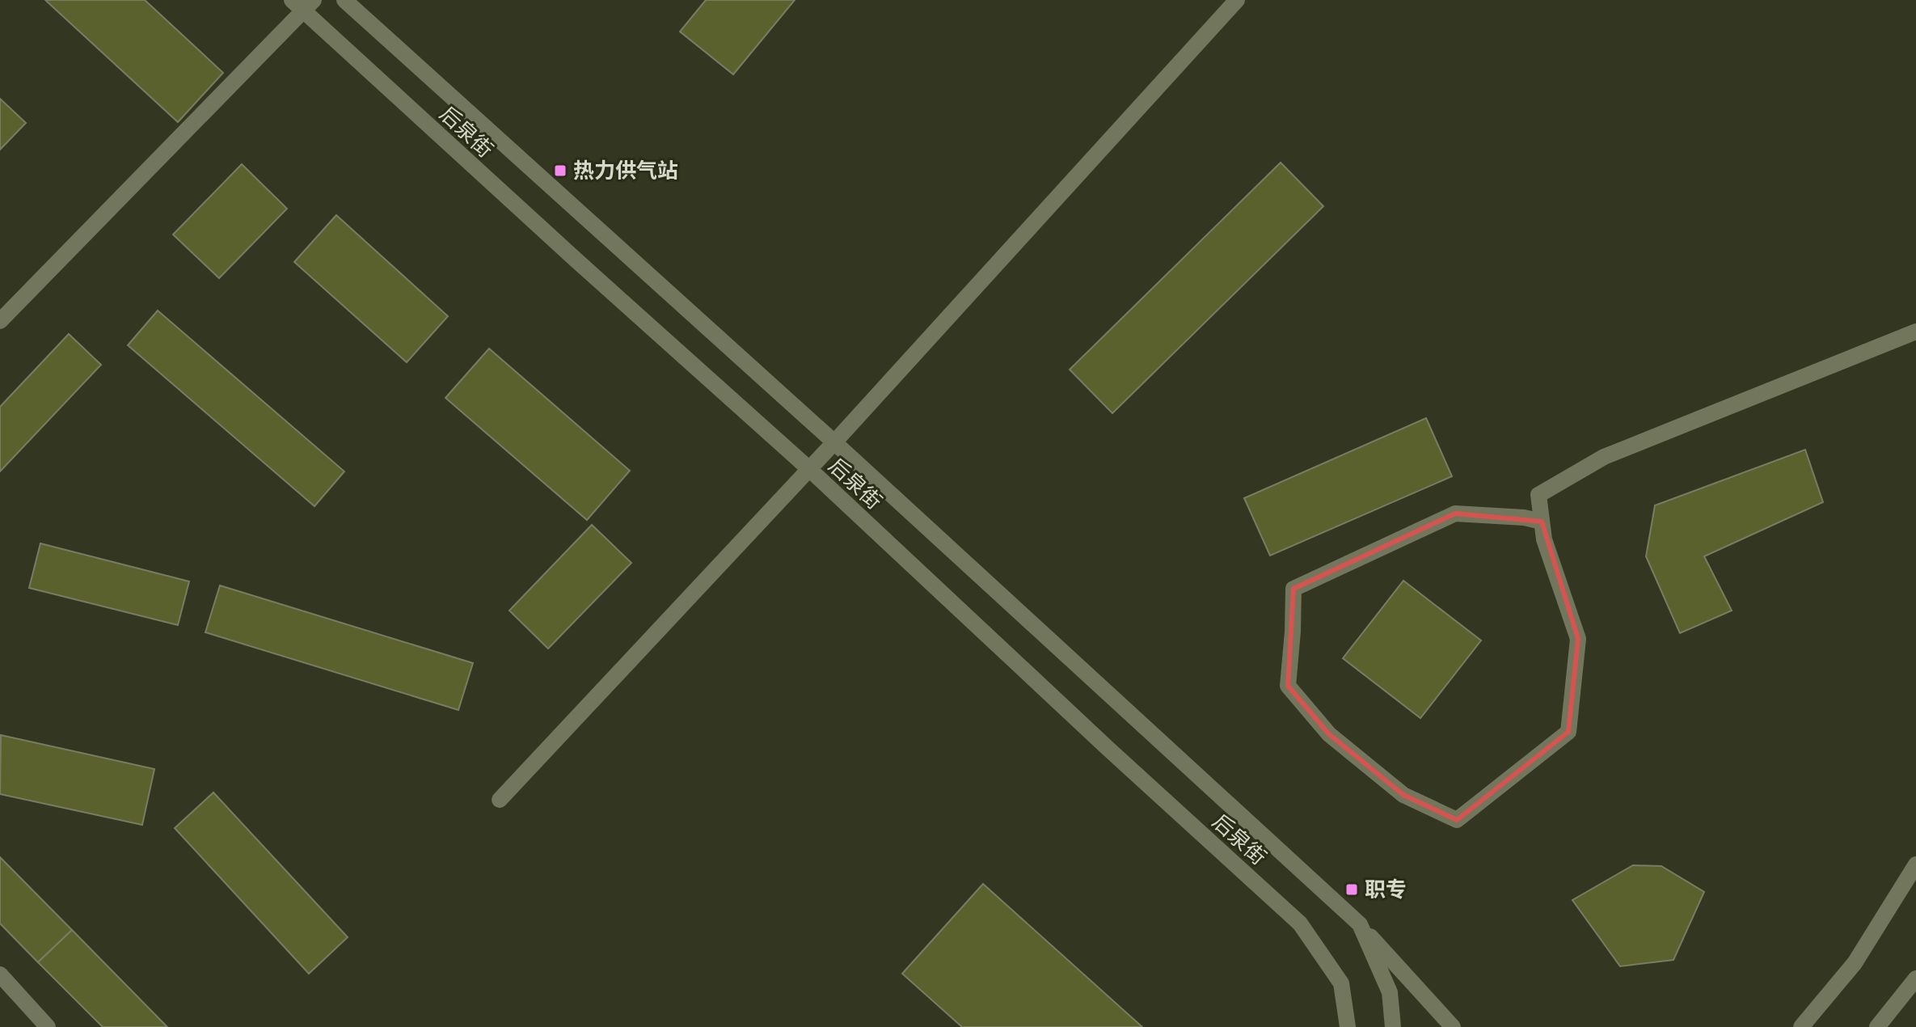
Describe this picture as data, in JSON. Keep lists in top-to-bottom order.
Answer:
{
  "streets": {
    "street": ["后泉街"]
  },
  "places": {
    "transit": ["热力供气站", "职专"]
  }
}
